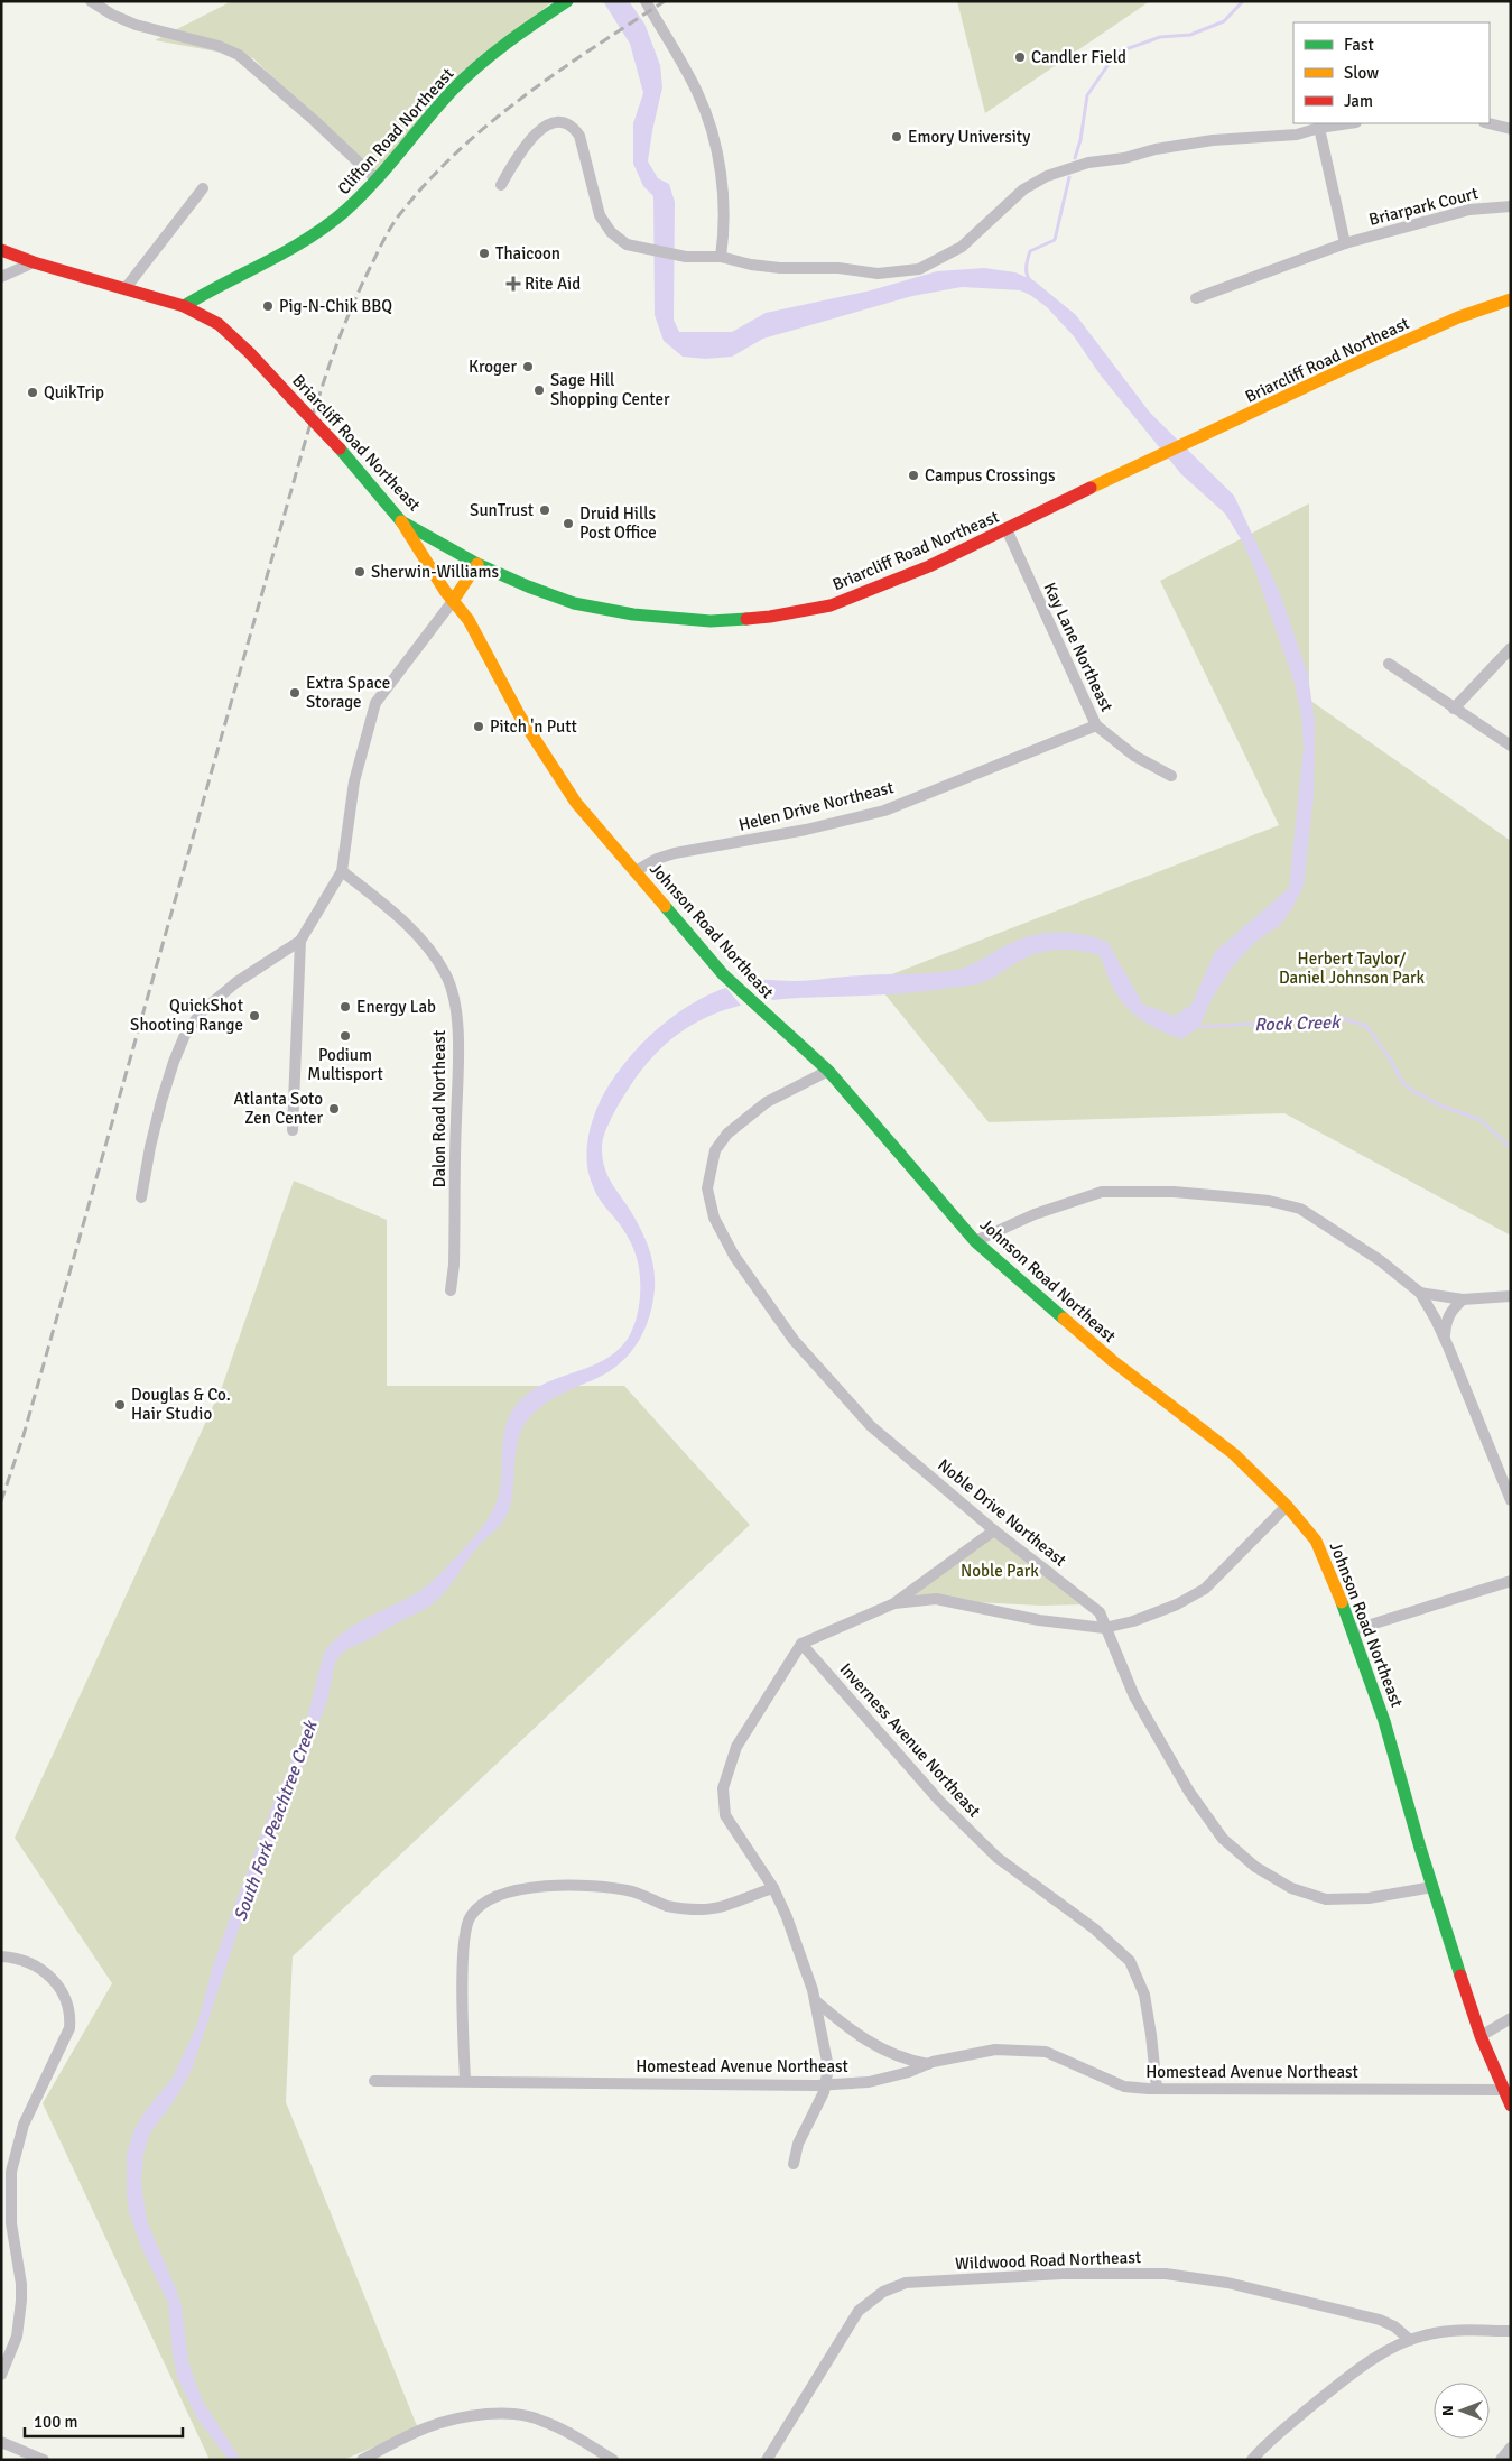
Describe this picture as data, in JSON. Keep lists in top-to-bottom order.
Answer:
{
  "streets": {
    "main road": ["Clifton Road Northeast", "Briarcliff Road Northeast", "Johnson Road Northeast"],
    "street": [
      "Briarpark Court",
      "Kay Lane Northeast",
      "Helen Drive Northeast",
      "Dalon Road Northeast",
      "Noble Drive Northeast",
      "Inverness Avenue Northeast",
      "Homestead Avenue Northeast",
      "Wildwood Road Northeast"
    ]
  },
  "crossings": [
    ["Clifton Road Northeast", "Briarcliff Road Northeast"],
    ["Briarcliff Road Northeast", "Kay Lane Northeast"],
    ["Briarcliff Road Northeast", "Johnson Road Northeast"],
    ["Kay Lane Northeast", "Helen Drive Northeast"],
    ["Helen Drive Northeast", "Johnson Road Northeast"],
    ["Johnson Road Northeast", "Noble Drive Northeast"],
    ["Johnson Road Northeast", "Homestead Avenue Northeast"],
    ["Inverness Avenue Northeast", "Homestead Avenue Northeast"]
  ],
  "water": ["Rock Creek", "South Fork Peachtree Creek"],
  "parks": ["Herbert Taylor/ Daniel Johnson Park", "Noble Park"],
  "places": {
    "other": [
      "Candler Field",
      "Emory University",
      "Thaicoon",
      "Pig-N-Chik BBQ",
      "Kroger",
      "Sage Hill Shopping Center",
      "QuikTrip",
      "Campus Crossings",
      "SunTrust",
      "Druid Hills Post Office",
      "Sherwin-Williams",
      "Extra Space Storage",
      "Pitch 'n Putt",
      "Energy Lab",
      "QuickShot Shooting Range",
      "Podium Multisport",
      "Atlanta Soto Zen Center",
      "Douglas & Co. Hair Studio"
    ],
    "health": ["Rite Aid"]
  },
  "legend": ["Fast", "Slow", "Jam"],
  "scale_bar": "100 m",
  "north": "left"
}
